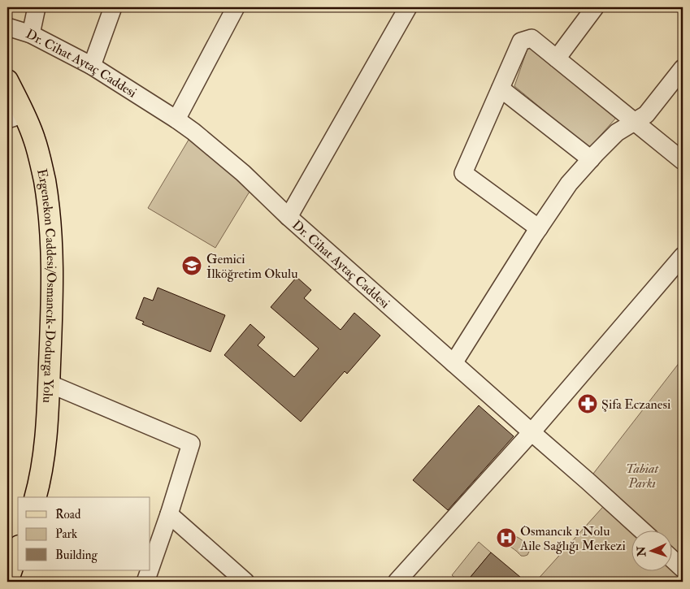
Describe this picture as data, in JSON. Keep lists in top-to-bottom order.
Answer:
{
  "streets": {
    "main road": ["Ergenekon Caddesi/Osmancık-Dodurga Yolu"],
    "street": ["Dr. Cihat Aytaç Caddesi"]
  },
  "parks": ["Tabiat Parkı"],
  "places": {
    "school or university": ["Gemici İlköğretim Okulu"],
    "pharmacy": ["Şifa Eczanesi"],
    "hospital": ["Osmancık 1 Nolu Aile Sağlığı Merkezi"]
  },
  "legend": ["Road", "Park", "Building"],
  "north": "left"
}
